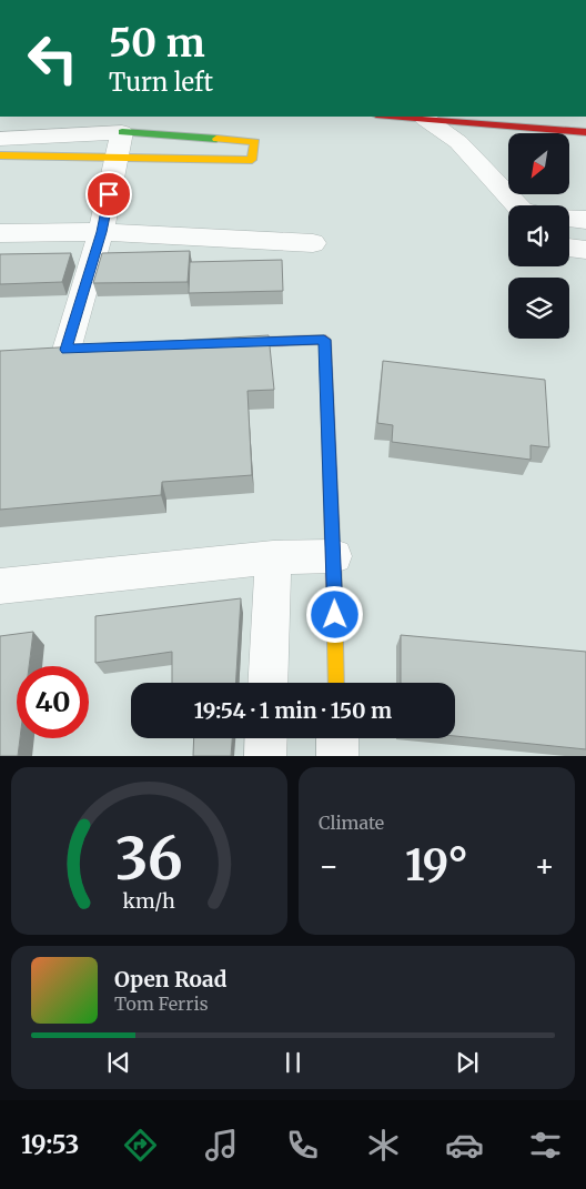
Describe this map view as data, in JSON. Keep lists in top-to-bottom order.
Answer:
{
  "north": "bottom left",
  "page": {
    "turn": ["50 m", "Turn left"],
    "limit": "40",
    "trip": "19:54 · 1 min · 150 m",
    "tile": "Climate",
    "heat": ["−", "19°", "+"],
    "song": ["Open Road", "Tom Ferris"],
    "tabs": "19:53",
    "gauge": ["36", "km/h"]
  }
}
